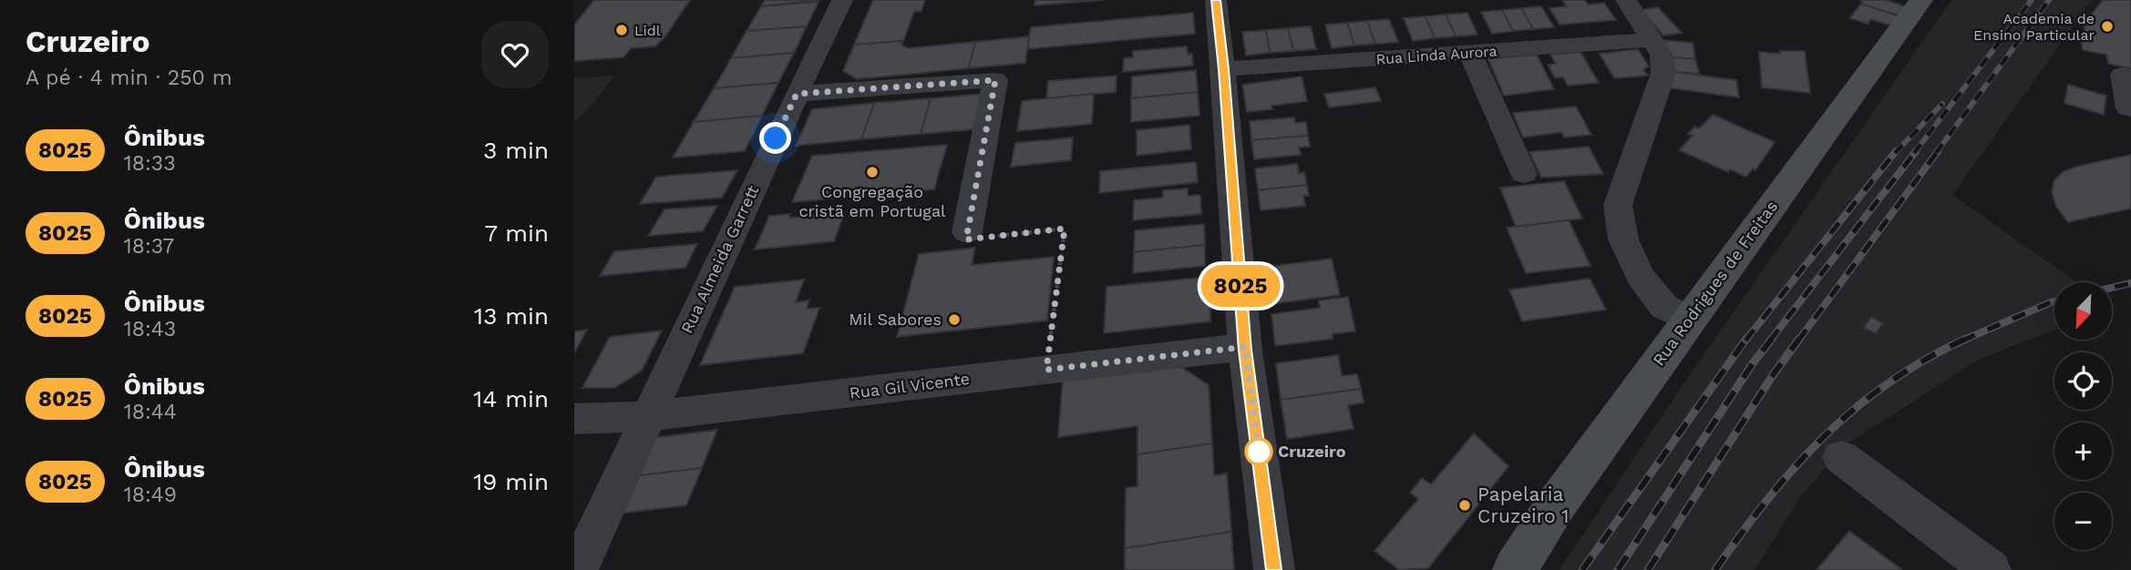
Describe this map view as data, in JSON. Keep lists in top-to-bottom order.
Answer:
{
  "streets": {
    "main road": ["Rua Rodrigues de Freitas"],
    "street": ["Rua Linda Aurora", "Rua Almeida Garrett", "Rua Gil Vicente"]
  },
  "crossings": [
    ["Rua Almeida Garrett", "Rua Gil Vicente"]
  ],
  "places": [
    "Academia de Ensino Particular",
    "Lidl",
    "Congregação cristã em Portugal",
    "Mil Sabores",
    "Cruzeiro",
    "Papelaria Cruzeiro 1"
  ],
  "lines": ["bus line 8025"],
  "north": "bottom left",
  "page": {
    "heading": ["Cruzeiro", "A pé · 4 min · 250 m"],
    "on_map": "8025",
    "list": [
      {
        "mark": "8025",
        "name": "Ônibus",
        "note": "18:33",
        "value": "3 min"
      },
      {
        "mark": "8025",
        "name": "Ônibus",
        "note": "18:37",
        "value": "7 min"
      },
      {
        "mark": "8025",
        "name": "Ônibus",
        "note": "18:43",
        "value": "13 min"
      },
      {
        "mark": "8025",
        "name": "Ônibus",
        "note": "18:44",
        "value": "14 min"
      },
      {
        "mark": "8025",
        "name": "Ônibus",
        "note": "18:49",
        "value": "19 min"
      }
    ],
    "map_buttons": ["+", "−"]
  }
}
